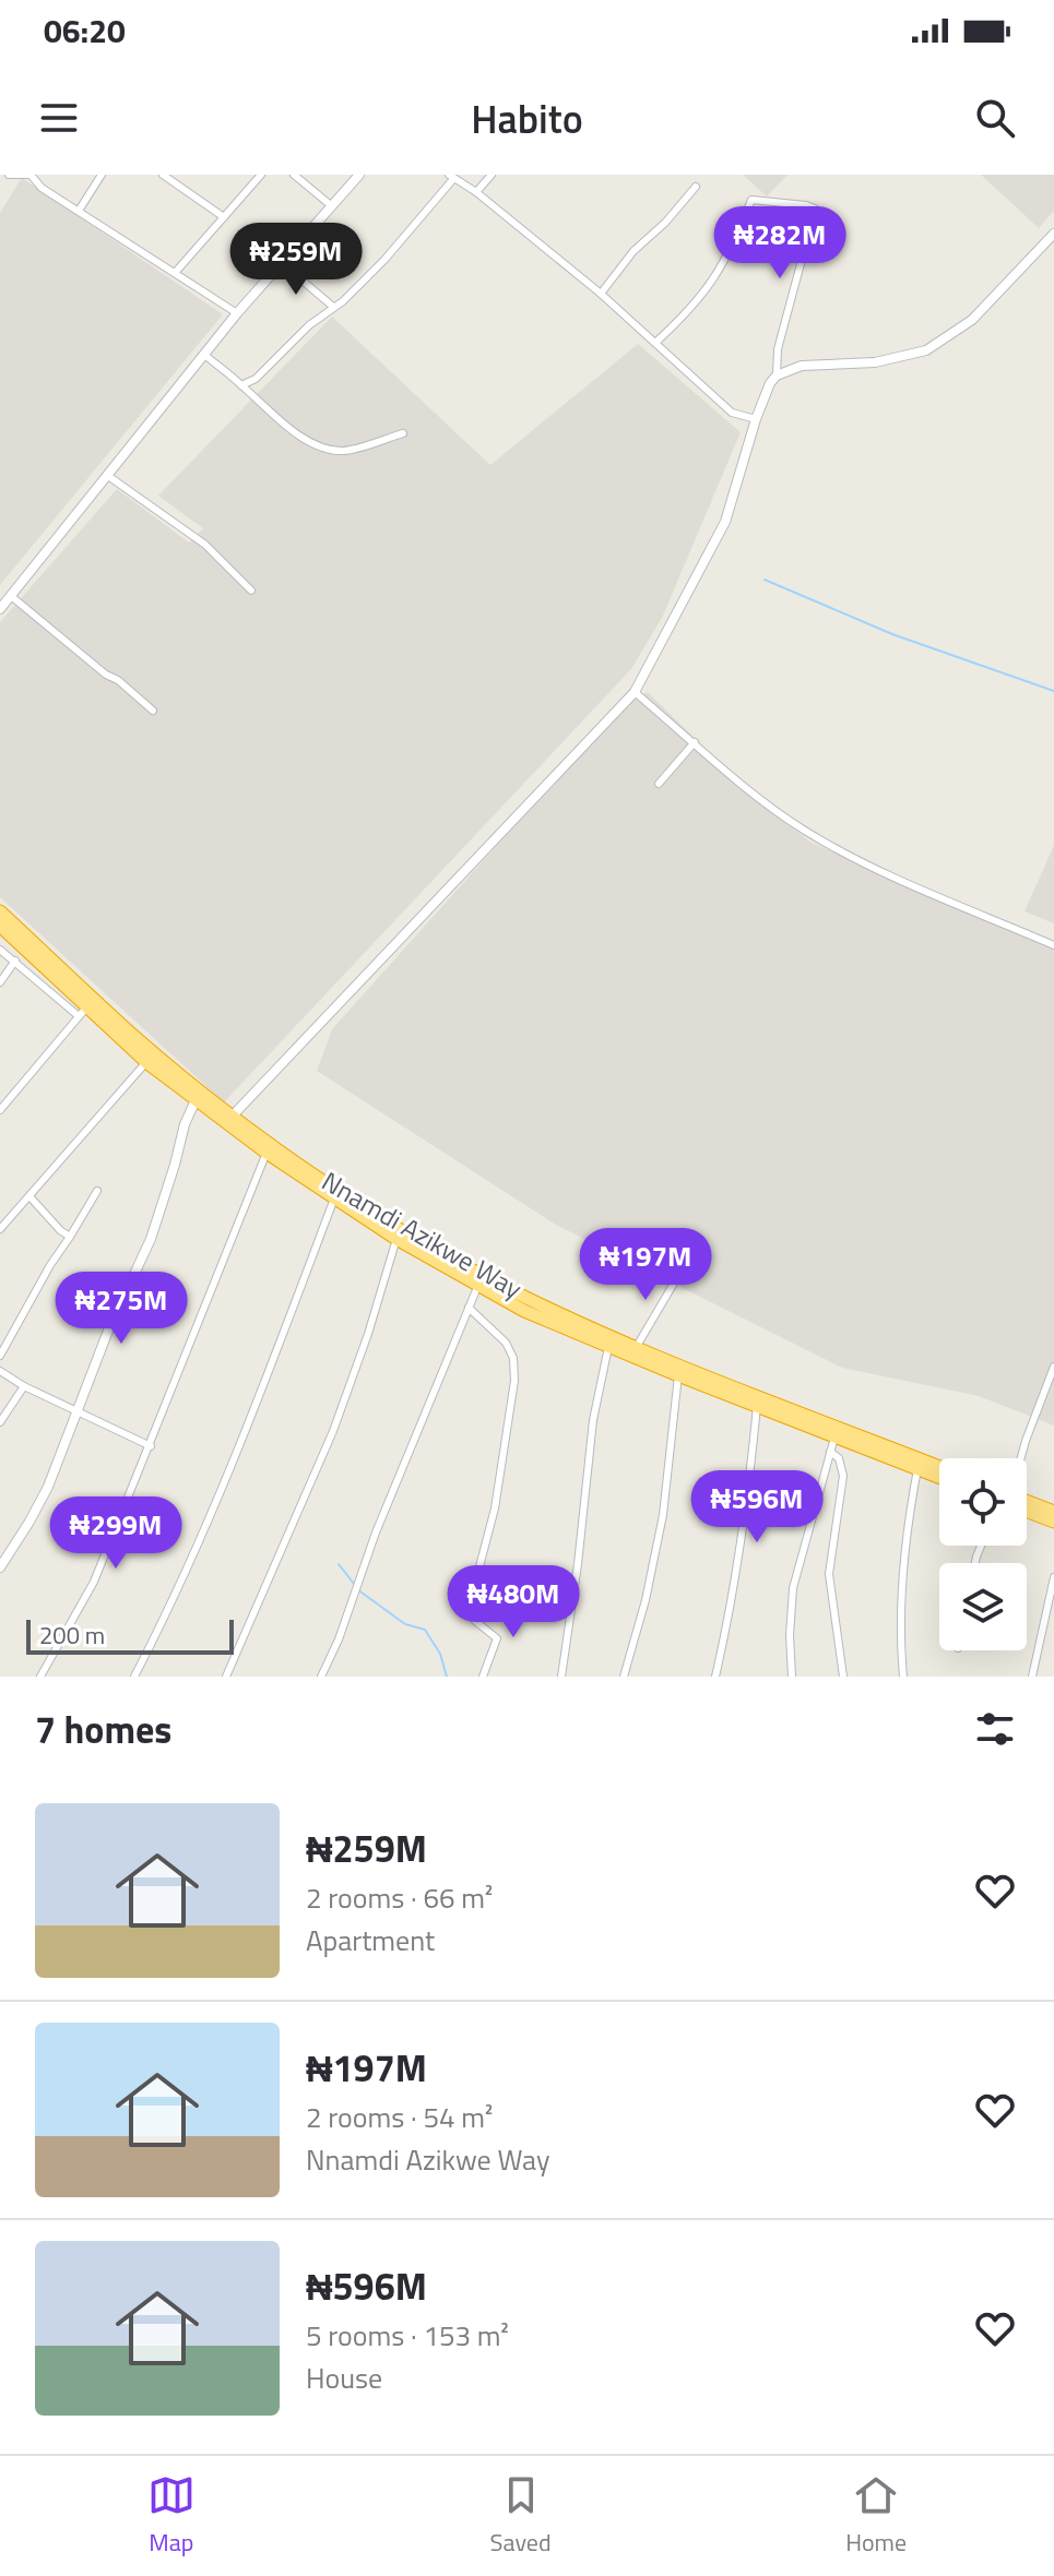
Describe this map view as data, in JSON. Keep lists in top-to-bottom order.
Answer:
{
  "streets": {
    "highway": ["Nnamdi Azikwe Way"]
  },
  "scale_bar": "200 m",
  "page": {
    "status": "06:20",
    "header": "Habito",
    "price": [
      "₦282M",
      "₦259M",
      "₦197M",
      "₦275M",
      "₦596M",
      "₦299M",
      "₦480M"
    ],
    "scale": "200 m",
    "heading": "7 homes",
    "list": [
      {
        "name": "₦259M",
        "note": "2 rooms · 66 m² · Apartment"
      },
      {
        "name": "₦197M",
        "note": "2 rooms · 54 m² · Nnamdi Azikwe Way"
      },
      {
        "name": "₦596M",
        "note": "5 rooms · 153 m² · House"
      }
    ],
    "tabs": ["Map", "Saved", "Home"]
  }
}
